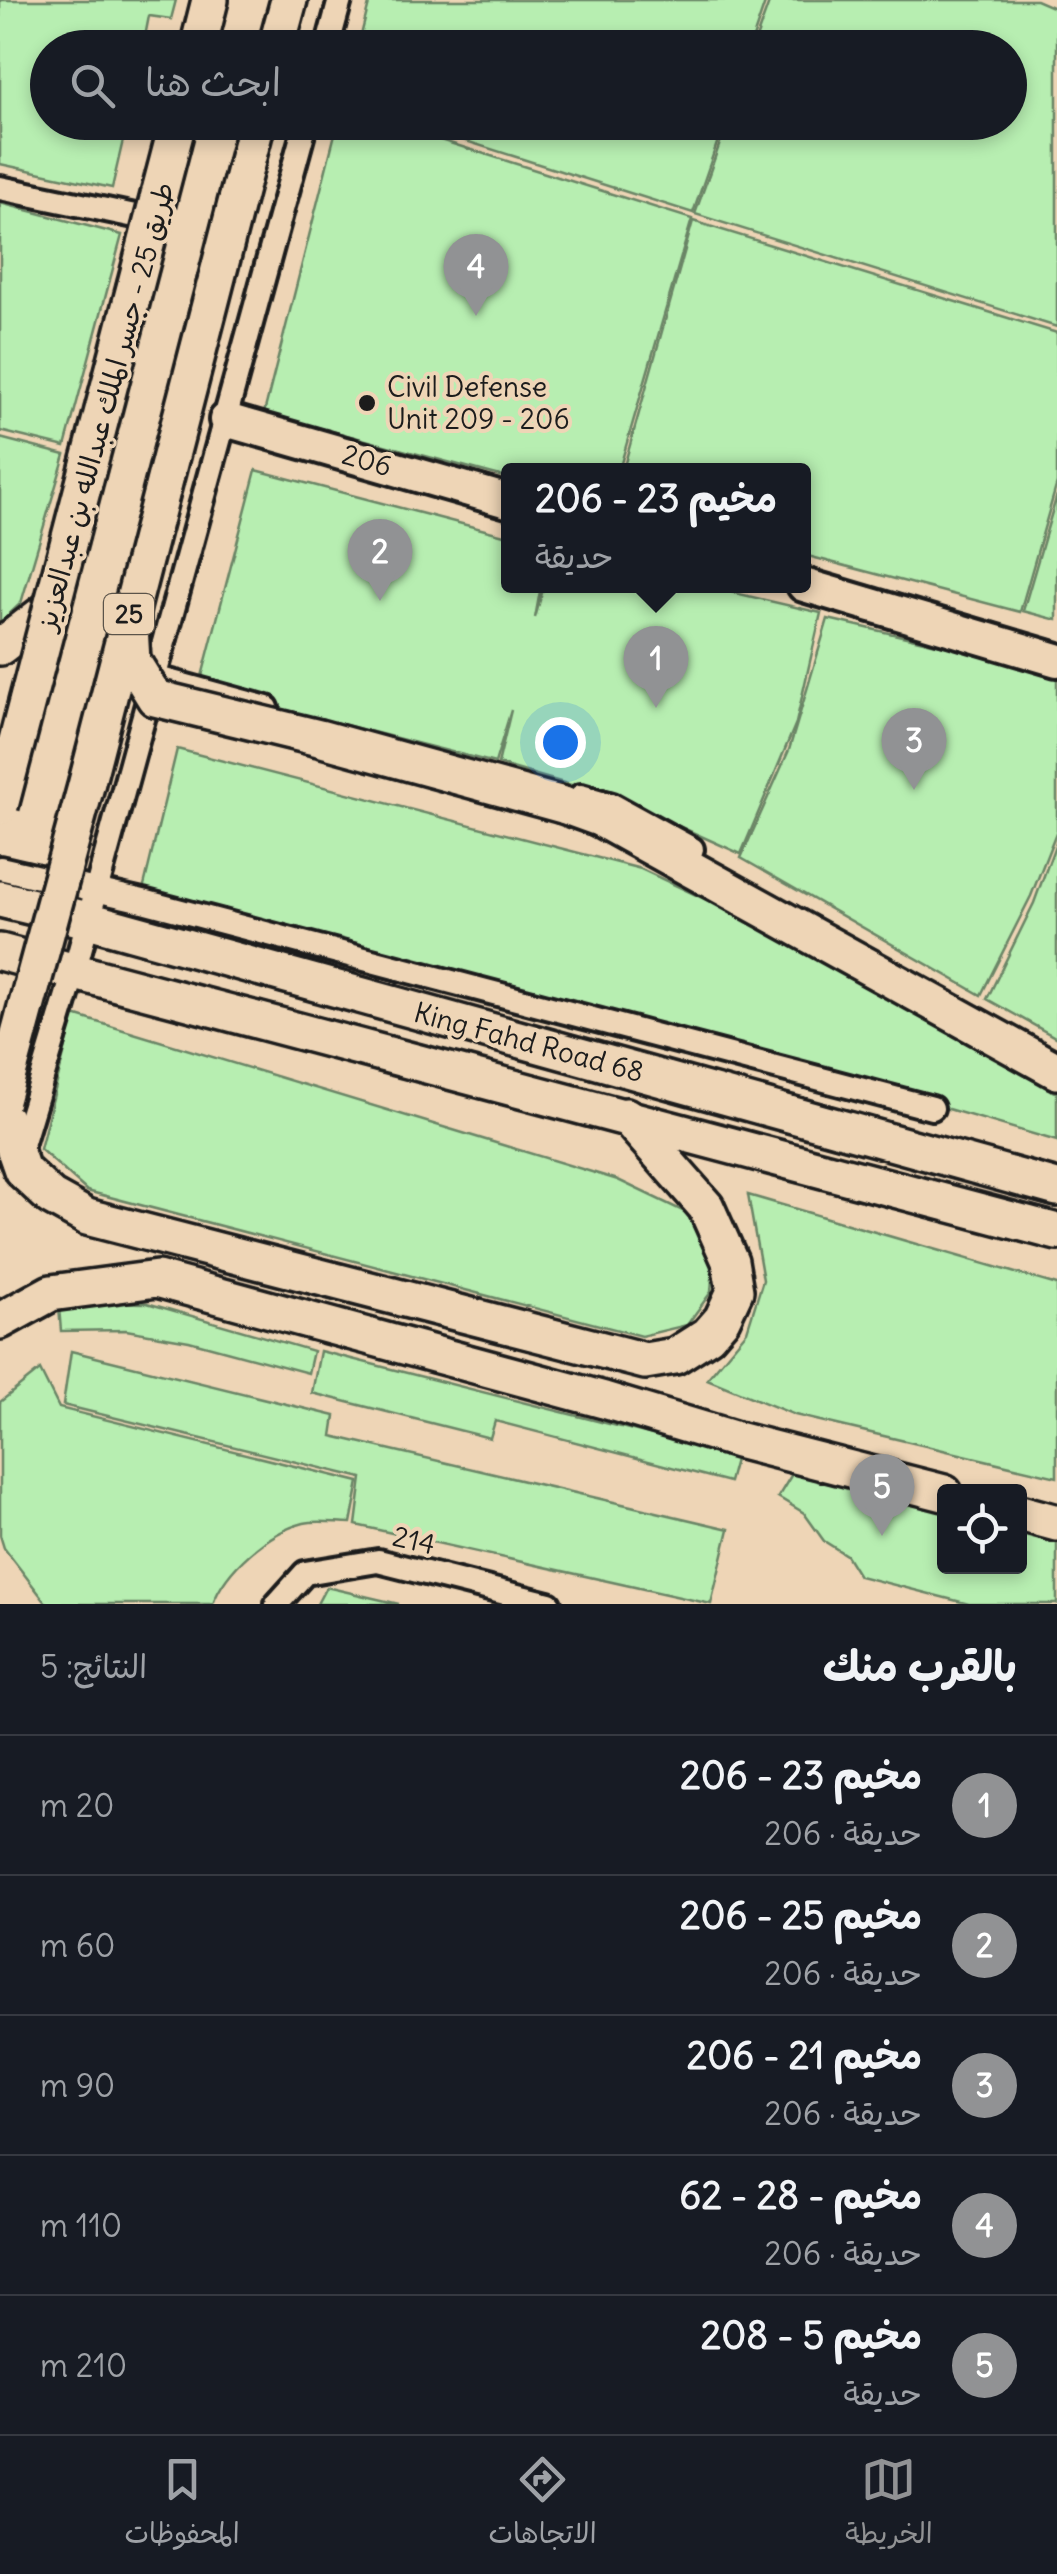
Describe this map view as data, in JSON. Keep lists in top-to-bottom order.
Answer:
{
  "streets": {
    "main road": [
      "طريق 25 - جسر الملك عبدالله بن عبدالعزيز",
      "206",
      "25",
      "King Fahd Road 68"
    ],
    "street": ["214"]
  },
  "places": ["Civil Defense Unit 209 - 206"],
  "page": {
    "search": "ابحث هنا",
    "pins": [
      "4",
      "2",
      "1",
      "3",
      "5"
    ],
    "popup": ["مخيم 23 - 206", "حديقة"],
    "heading": ["بالقرب منك", "النتائج: 5"],
    "list": [
      {
        "mark": "1",
        "name": "مخيم 23 - 206",
        "note": "حديقة · 206",
        "value": "20 m"
      },
      {
        "mark": "2",
        "name": "مخيم 25 - 206",
        "note": "حديقة · 206",
        "value": "60 m"
      },
      {
        "mark": "3",
        "name": "مخيم 21 - 206",
        "note": "حديقة · 206",
        "value": "90 m"
      },
      {
        "mark": "4",
        "name": "مخيم - 28 - 62",
        "note": "حديقة · 206",
        "value": "110 m"
      },
      {
        "mark": "5",
        "name": "مخيم 5 - 208",
        "note": "حديقة",
        "value": "210 m"
      }
    ],
    "nav": ["الخريطة", "الاتجاهات", "المحفوظات"]
  }
}
